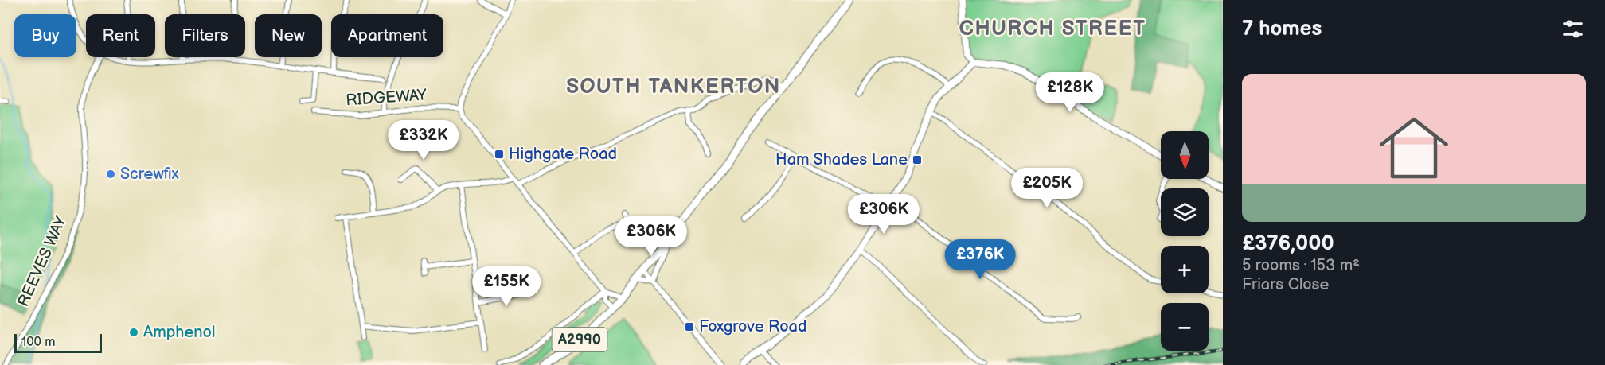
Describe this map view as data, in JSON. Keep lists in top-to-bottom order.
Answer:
{
  "streets": {
    "main road": ["A2990"],
    "street": ["RIDGEWAY", "REEVES WAY"]
  },
  "districts": ["CHURCH STREET", "SOUTH TANKERTON"],
  "places": {
    "transit": ["Highgate Road", "Ham Shades Lane", "Foxgrove Road"],
    "other": ["Screwfix", "Amphenol"]
  },
  "scale_bar": "100 m",
  "north": "bottom",
  "page": {
    "heading": "7 homes",
    "chip": [
      "Buy",
      "Rent",
      "Filters",
      "New",
      "Apartment"
    ],
    "list": [
      {
        "name": "£376,000",
        "note": "5 rooms · 153 m² · Friars Close"
      }
    ],
    "price": [
      "£128K",
      "£332K",
      "£205K",
      "£306K",
      "£306K",
      "£376K",
      "£155K"
    ],
    "map_buttons": ["+", "−"],
    "scale": "100 m"
  }
}
